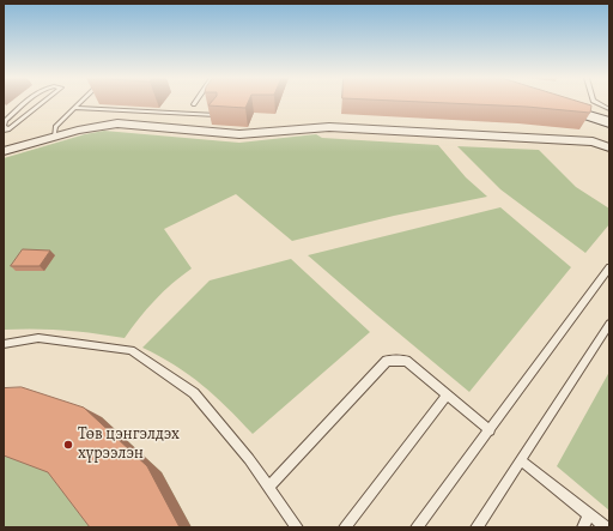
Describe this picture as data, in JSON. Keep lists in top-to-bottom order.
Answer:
{
  "places": ["Төв цэнгэлдэх хүрээлэн"]
}
